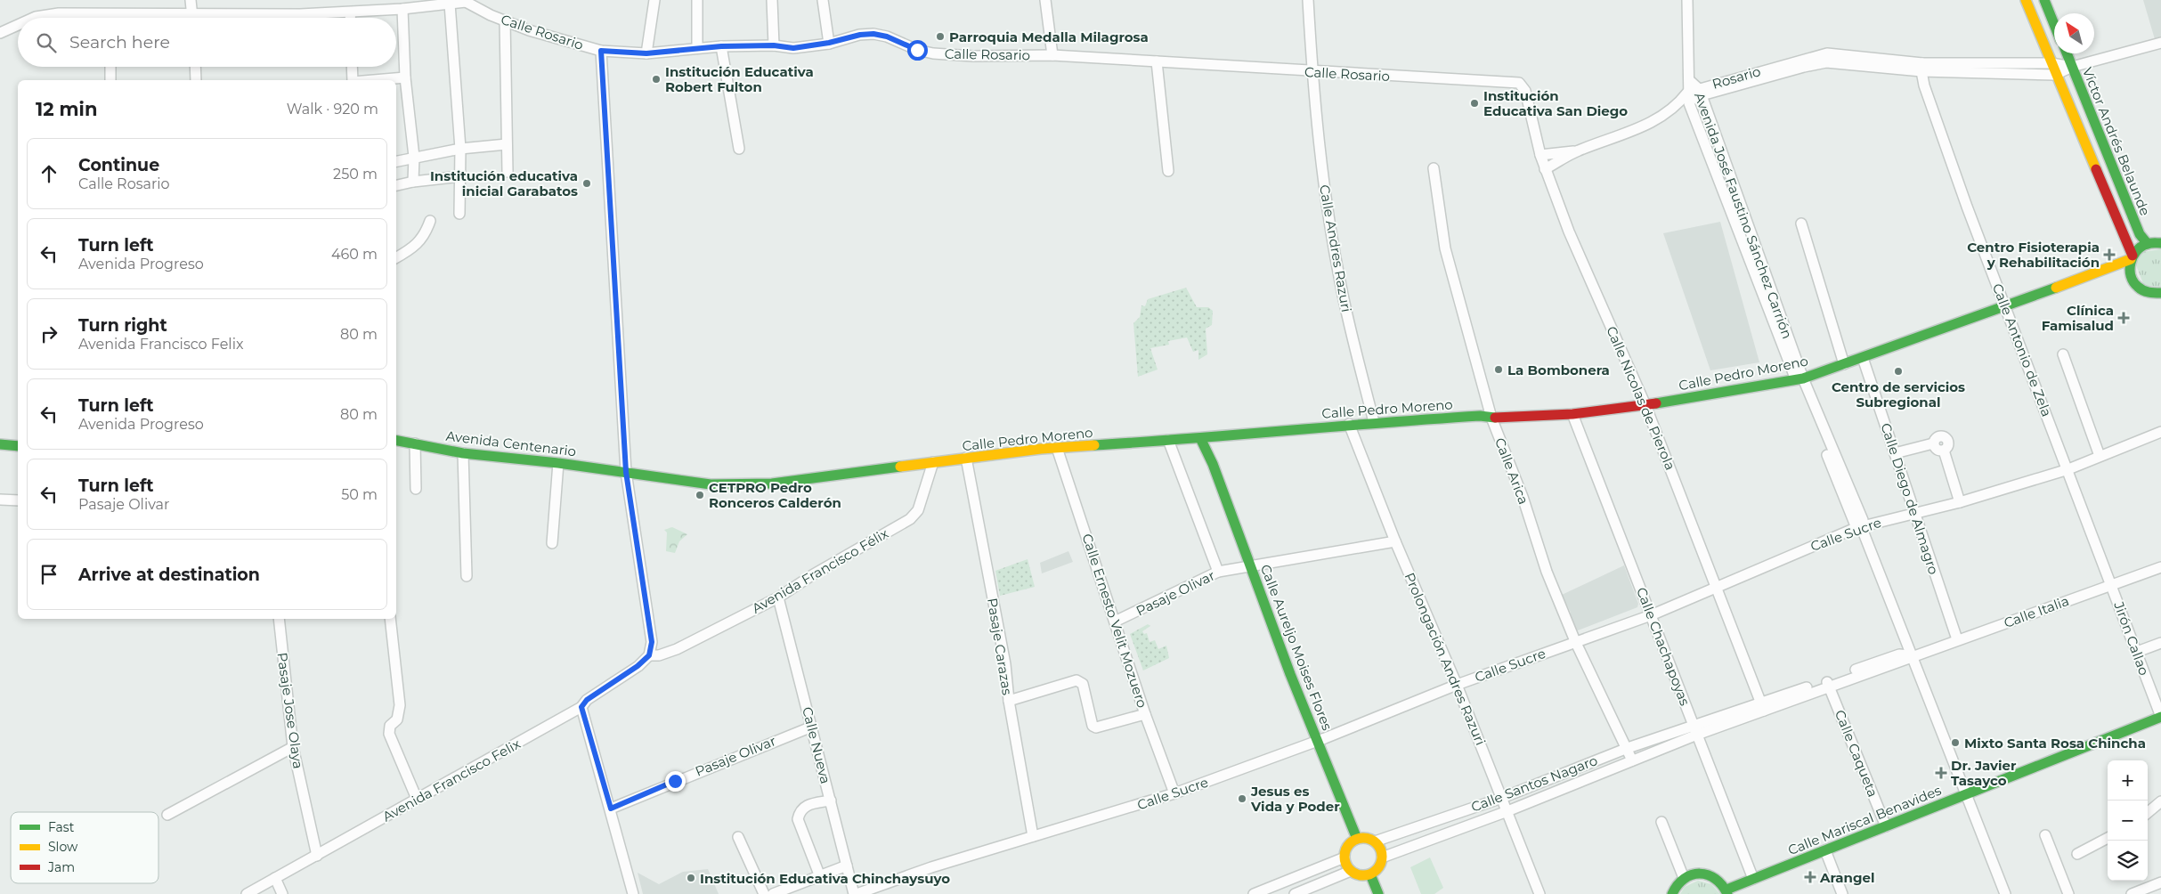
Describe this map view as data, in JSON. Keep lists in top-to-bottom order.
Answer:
{
  "streets": {
    "main road": [
      "Víctor Andrés Belaunde",
      "Calle Pedro Moreno",
      "Avenida Centenario",
      "Calle Aureljo Moises Flores",
      "Calle Mariscal Benavides"
    ],
    "street": [
      "Calle Rosario",
      "Rosario",
      "Avenida José Faustino Sánchez Carrión",
      "Calle Andres Razuri",
      "Calle Antonio de Zela",
      "Calle Nicolas de Pierola",
      "Calle Arica",
      "Calle Diego de Almagro",
      "Calle Sucre",
      "Avenida Francisco Félix",
      "Pasaje Olivar",
      "Calle Italia",
      "Calle Ernesto Velit Mozuero",
      "Jirón Callao",
      "Pasaje Carazas",
      "Calle Chachapoyas",
      "Prolongación Andres Razuri",
      "Pasaje Jose Olaya",
      "Calle Nueva",
      "Calle Caqueta",
      "Avenida Francisco Felix",
      "Calle Santos Nagaro"
    ]
  },
  "crossings": [
    ["Calle Rosario", "Calle Andres Razuri"],
    ["Calle Rosario", "Calle Nicolas de Pierola"],
    ["Rosario", "Víctor Andrés Belaunde"],
    ["Rosario", "Avenida José Faustino Sánchez Carrión"],
    ["Rosario", "Calle Antonio de Zela"],
    ["Víctor Andrés Belaunde", "Calle Pedro Moreno"],
    ["Avenida José Faustino Sánchez Carrión", "Calle Pedro Moreno"],
    ["Avenida José Faustino Sánchez Carrión", "Calle Sucre"],
    ["Avenida José Faustino Sánchez Carrión", "Calle Italia"],
    ["Avenida José Faustino Sánchez Carrión", "Calle Mariscal Benavides"],
    ["Calle Andres Razuri", "Calle Pedro Moreno"],
    ["Calle Antonio de Zela", "Calle Pedro Moreno"],
    ["Calle Antonio de Zela", "Calle Sucre"],
    ["Calle Antonio de Zela", "Calle Italia"],
    ["Calle Antonio de Zela", "Jirón Callao"],
    ["Calle Pedro Moreno", "Calle Nicolas de Pierola"],
    ["Calle Pedro Moreno", "Avenida Centenario"],
    ["Calle Pedro Moreno", "Calle Arica"],
    ["Calle Pedro Moreno", "Calle Diego de Almagro"],
    ["Calle Pedro Moreno", "Avenida Francisco Félix"],
    ["Calle Pedro Moreno", "Calle Ernesto Velit Mozuero"],
    ["Calle Pedro Moreno", "Pasaje Carazas"],
    ["Calle Pedro Moreno", "Calle Chachapoyas"],
    ["Calle Pedro Moreno", "Calle Aureljo Moises Flores"],
    ["Calle Pedro Moreno", "Prolongación Andres Razuri"],
    ["Calle Nicolas de Pierola", "Calle Sucre"],
    ["Calle Nicolas de Pierola", "Calle Italia"],
    ["Calle Arica", "Calle Sucre"],
    ["Calle Arica", "Calle Santos Nagaro"],
    ["Calle Diego de Almagro", "Calle Sucre"],
    ["Calle Diego de Almagro", "Calle Italia"],
    ["Calle Sucre", "Calle Ernesto Velit Mozuero"],
    ["Calle Sucre", "Pasaje Carazas"],
    ["Calle Sucre", "Calle Chachapoyas"],
    ["Calle Sucre", "Calle Aureljo Moises Flores"],
    ["Calle Sucre", "Prolongación Andres Razuri"],
    ["Calle Sucre", "Calle Nueva"],
    ["Avenida Francisco Félix", "Calle Nueva"],
    ["Avenida Francisco Félix", "Avenida Francisco Felix"],
    ["Pasaje Olivar", "Calle Ernesto Velit Mozuero"],
    ["Pasaje Olivar", "Calle Aureljo Moises Flores"],
    ["Pasaje Olivar", "Prolongación Andres Razuri"],
    ["Pasaje Olivar", "Calle Nueva"],
    ["Calle Italia", "Jirón Callao"],
    ["Calle Italia", "Calle Chachapoyas"],
    ["Calle Italia", "Calle Caqueta"],
    ["Calle Italia", "Calle Santos Nagaro"],
    ["Jirón Callao", "Calle Mariscal Benavides"],
    ["Calle Chachapoyas", "Calle Santos Nagaro"],
    ["Calle Chachapoyas", "Calle Mariscal Benavides"],
    ["Calle Aureljo Moises Flores", "Calle Santos Nagaro"],
    ["Prolongación Andres Razuri", "Calle Santos Nagaro"],
    ["Pasaje Jose Olaya", "Avenida Francisco Felix"],
    ["Calle Caqueta", "Calle Mariscal Benavides"]
  ],
  "places": {
    "other": [
      "Parroquia Medalla Milagrosa",
      "Institución Educativa Robert Fulton",
      "Institución Educativa San Diego",
      "Institución educativa inicial Garabatos",
      "La Bombonera",
      "Centro de servicios Subregional",
      "CETPRO Pedro Ronceros Calderón",
      "Mixto Santa Rosa Chincha",
      "Jesus es Vida y Poder",
      "Institución Educativa Chinchaysuyo"
    ],
    "health": [
      "Centro Fisioterapia y Rehabilitación",
      "Clínica Famisalud",
      "Dr. Javier Tasayco",
      "Arangel"
    ]
  },
  "legend": ["Fast", "Slow", "Jam"],
  "north": "top left",
  "page": {
    "search": "Search here",
    "heading": ["12 min", "Walk · 920 m"],
    "list": [
      ["Continue", "Calle Rosario", "250 m"],
      ["Turn left", "Avenida Progreso", "460 m"],
      ["Turn right", "Avenida Francisco Felix", "80 m"],
      ["Turn left", "Avenida Progreso", "80 m"],
      ["Turn left", "Pasaje Olivar", "50 m"],
      "Arrive at destination"
    ],
    "map_buttons": ["+", "−"]
  }
}
